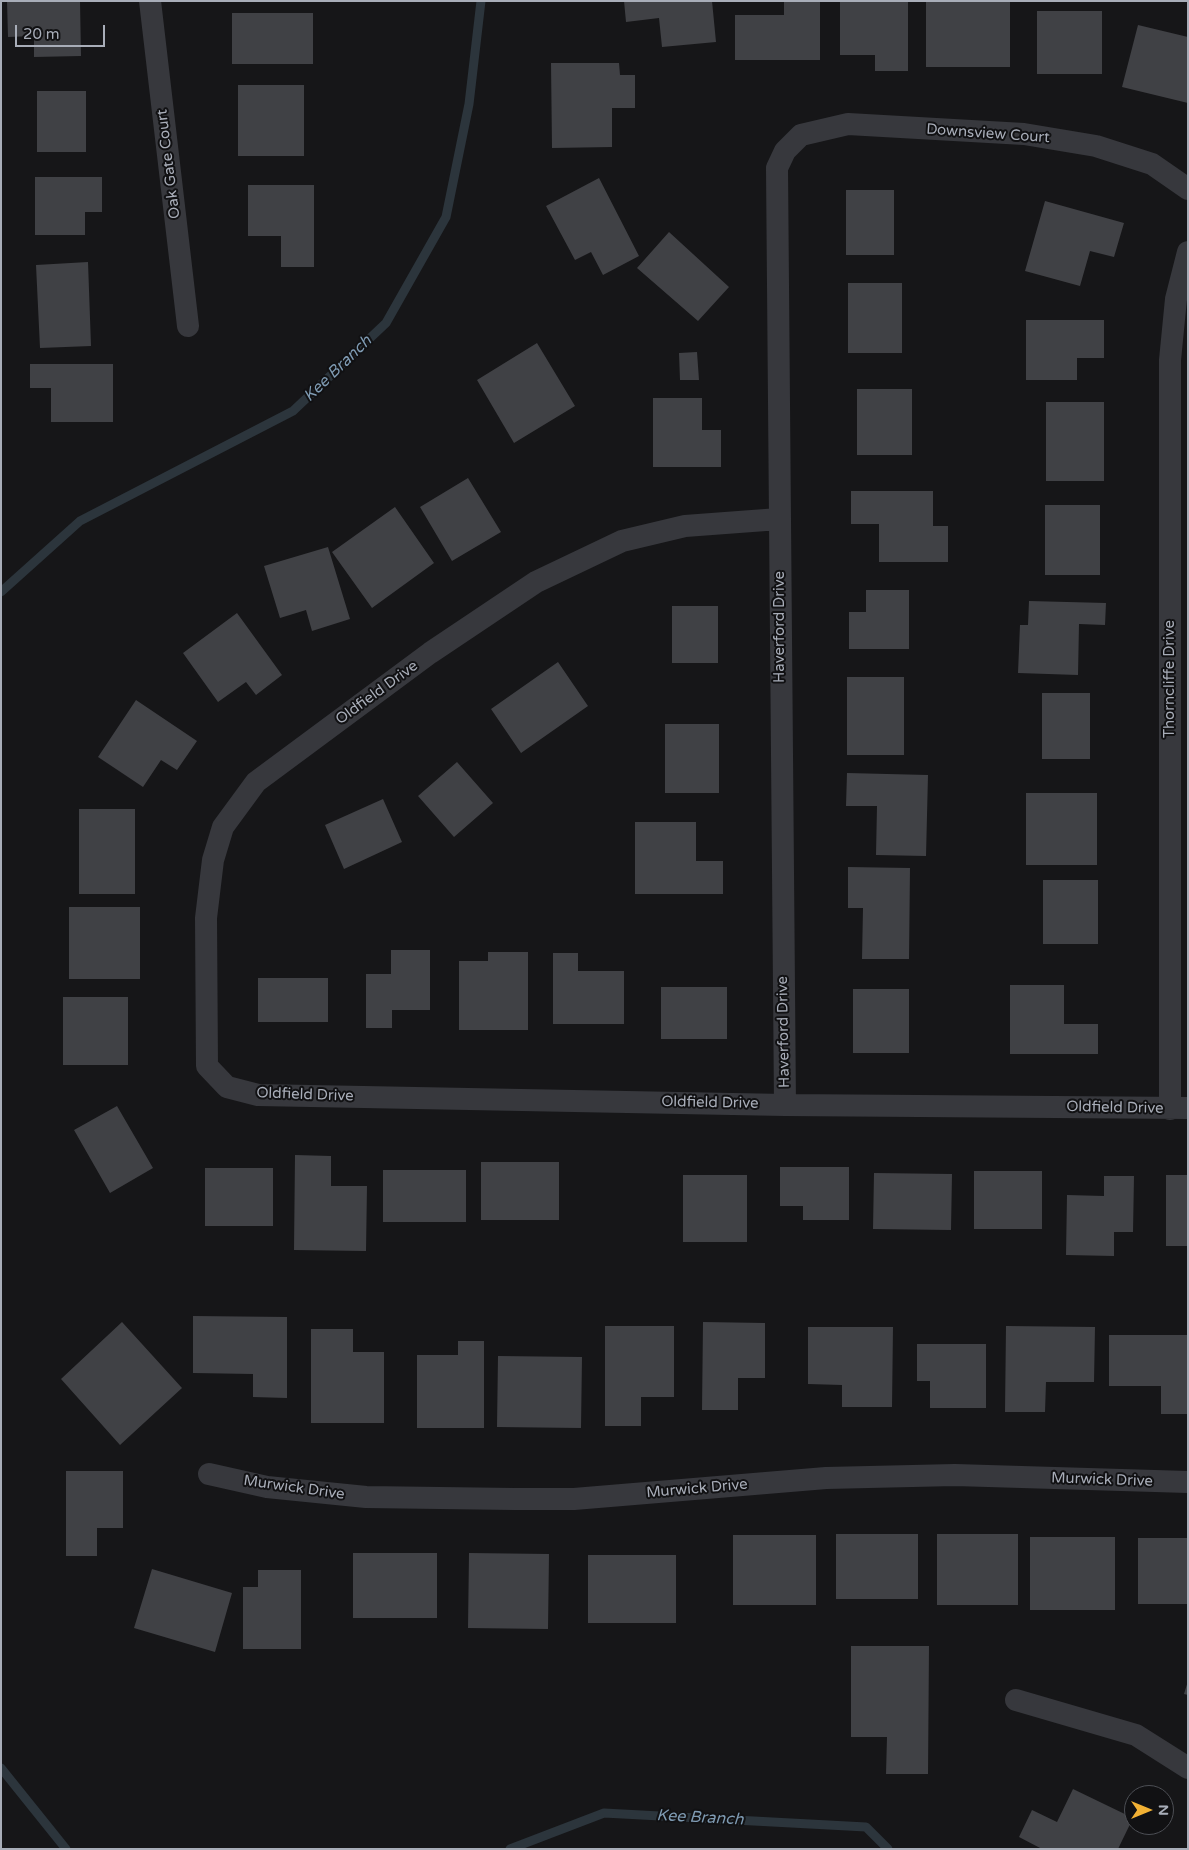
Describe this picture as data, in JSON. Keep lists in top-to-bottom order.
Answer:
{
  "streets": {
    "street": [
      "Downsview Court",
      "Oak Gate Court",
      "Haverford Drive",
      "Thorncliffe Drive",
      "Oldfield Drive",
      "Murwick Drive"
    ]
  },
  "crossings": [
    ["Downsview Court", "Haverford Drive"],
    ["Haverford Drive", "Oldfield Drive"],
    ["Thorncliffe Drive", "Oldfield Drive"]
  ],
  "water": ["Kee Branch"],
  "scale_bar": "20 m",
  "north": "right"
}
